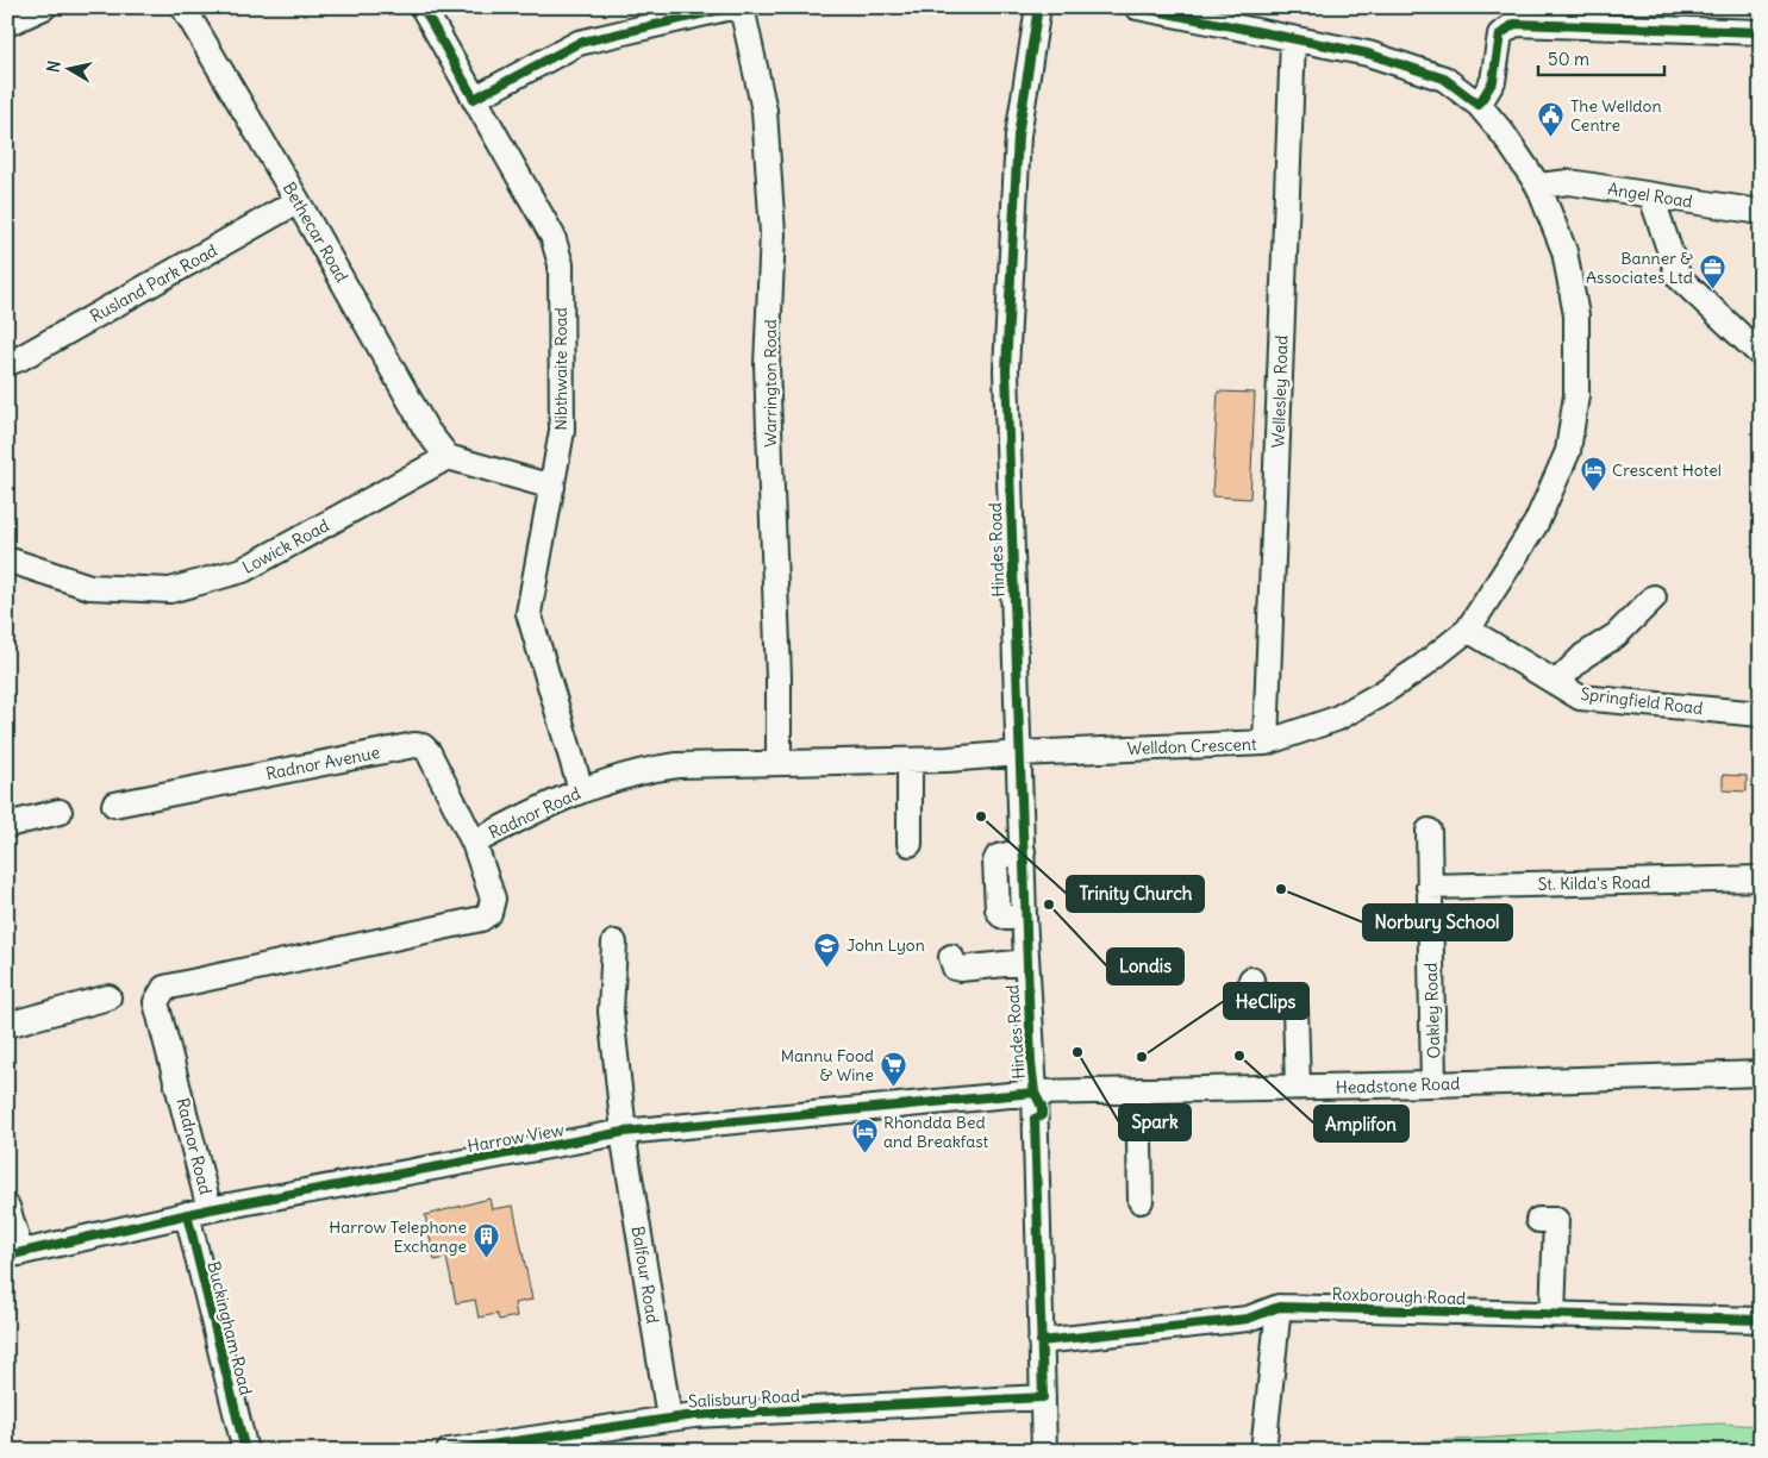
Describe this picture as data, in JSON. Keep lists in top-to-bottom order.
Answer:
{
  "streets": {
    "street": [
      "Angel Road",
      "Bethecar Road",
      "Rusland Park Road",
      "Nibthwaite Road",
      "Warrington Road",
      "Wellesley Road",
      "Lowick Road",
      "Hindes Road",
      "Springfield Road",
      "Welldon Crescent",
      "Radnor Avenue",
      "Radnor Road",
      "St. Kilda's Road",
      "Oakley Road",
      "Headstone Road",
      "Harrow View",
      "Balfour Road",
      "Roxborough Road",
      "Buckingham Road",
      "Salisbury Road"
    ]
  },
  "crossings": [
    ["Angel Road", "Welldon Crescent"],
    ["Bethecar Road", "Rusland Park Road"],
    ["Bethecar Road", "Lowick Road"],
    ["Nibthwaite Road", "Radnor Road"],
    ["Warrington Road", "Radnor Road"],
    ["Wellesley Road", "Welldon Crescent"],
    ["Hindes Road", "Welldon Crescent"],
    ["Hindes Road", "Radnor Road"],
    ["Hindes Road", "Headstone Road"],
    ["Hindes Road", "Harrow View"],
    ["Hindes Road", "Roxborough Road"],
    ["Hindes Road", "Salisbury Road"],
    ["Springfield Road", "Welldon Crescent"],
    ["Welldon Crescent", "Radnor Road"],
    ["Radnor Avenue", "Radnor Road"],
    ["Radnor Road", "Harrow View"],
    ["St. Kilda's Road", "Oakley Road"],
    ["Oakley Road", "Headstone Road"],
    ["Headstone Road", "Harrow View"],
    ["Harrow View", "Balfour Road"],
    ["Harrow View", "Buckingham Road"],
    ["Balfour Road", "Salisbury Road"]
  ],
  "places": {
    "public building": ["The Welldon Centre"],
    "office": ["Banner & Associates Ltd"],
    "hotel": ["Crescent Hotel", "Rhondda Bed and Breakfast"],
    "other": [
      "Trinity Church",
      "Norbury School",
      "Londis",
      "Spark",
      "Amplifon",
      "HeClips"
    ],
    "school or university": ["John Lyon"],
    "supermarket": ["Mannu Food & Wine"],
    "building": ["Harrow Telephone Exchange"]
  },
  "scale_bar": "50 m",
  "north": "left"
}
